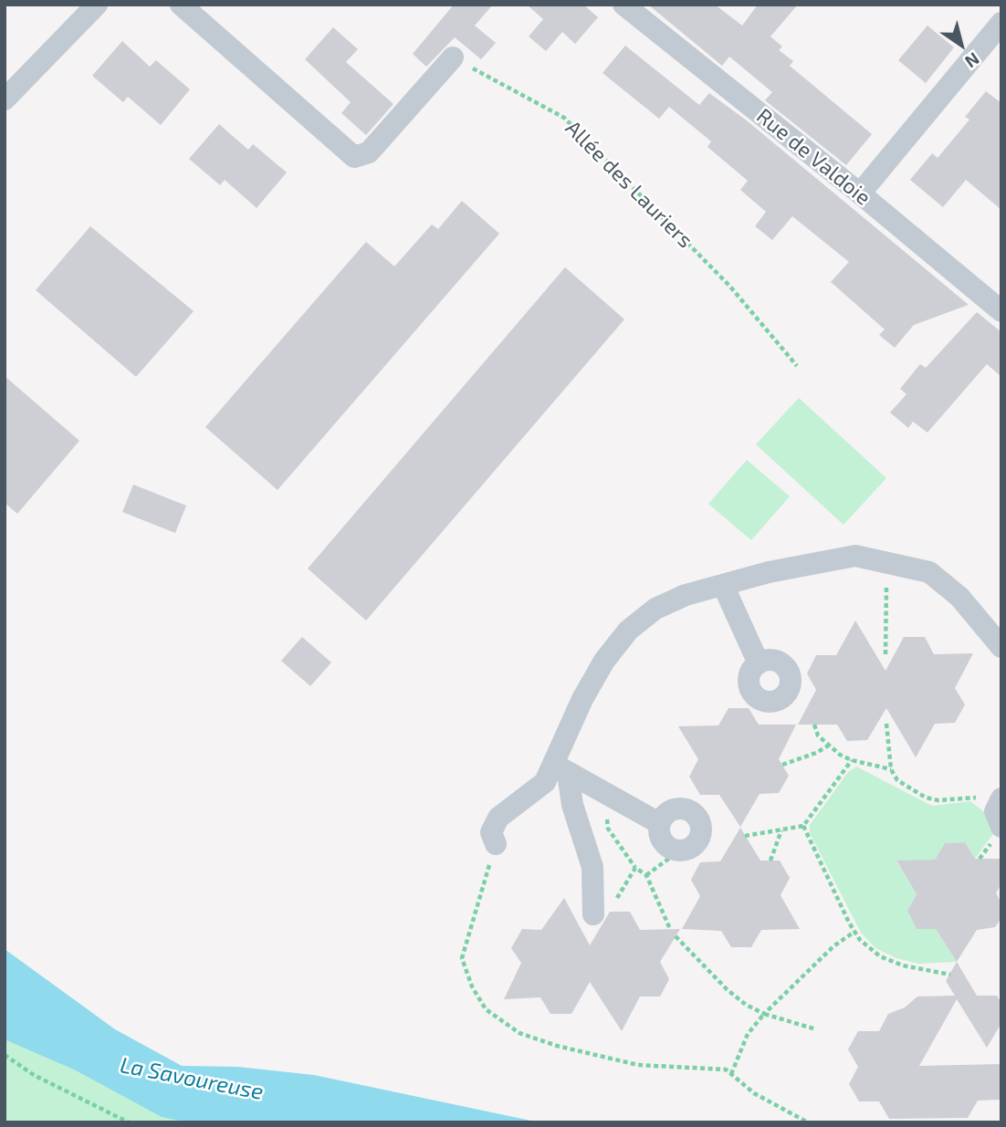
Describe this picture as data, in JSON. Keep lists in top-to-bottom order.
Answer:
{
  "streets": {
    "street": ["Rue de Valdoie"],
    "path": ["Allée des Lauriers"]
  },
  "water": ["La Savoureuse"],
  "north": "bottom right"
}
